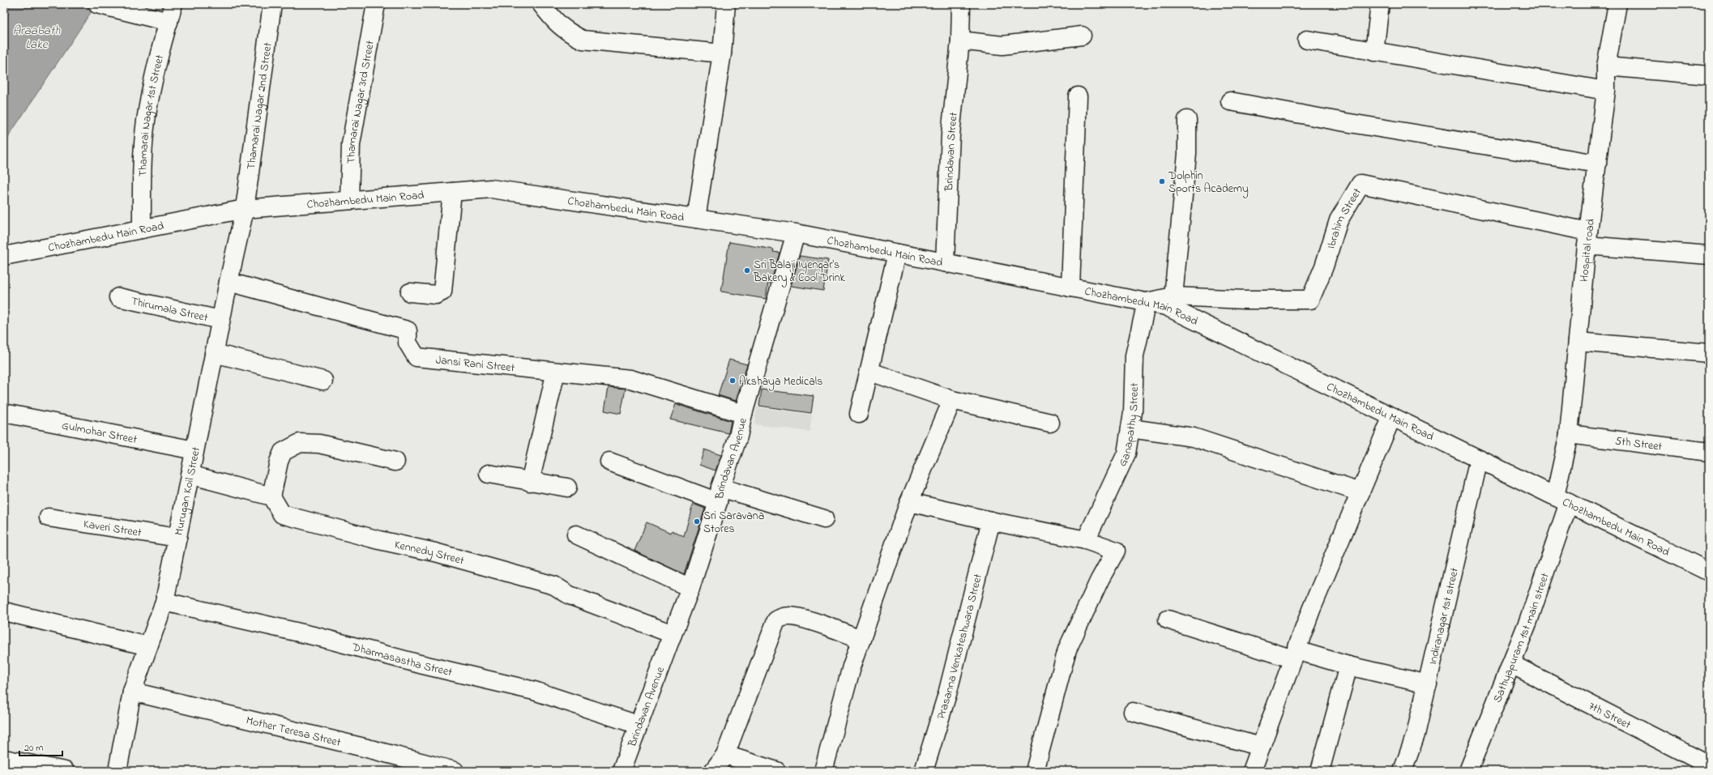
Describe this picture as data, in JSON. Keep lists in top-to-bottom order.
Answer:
{
  "streets": {
    "street": [
      "Thamarai Nagar 3rd Street",
      "Thamarai Nagar 2nd Street",
      "Thamarai Nagar 1st Street",
      "Brindavan Street",
      "Chozhambedu Main Road",
      "Ibrahim Street",
      "Hospital road",
      "Thirumala Street",
      "Jansi Rani Street",
      "Ganapathy Street",
      "Gulmohar Street",
      "5th Street",
      "Brindavan Avenue",
      "Murugan Koil Street",
      "Kaveri Street",
      "Kennedy Street",
      "Indiranagar 1st street",
      "Sathyapuram 1st main street",
      "Prasanna Venkateshwara Street",
      "Dharmasastha Street",
      "7th Street",
      "Mother Teresa Street"
    ]
  },
  "crossings": [
    ["Thamarai Nagar 3rd Street", "Chozhambedu Main Road"],
    ["Thamarai Nagar 2nd Street", "Chozhambedu Main Road"],
    ["Thamarai Nagar 2nd Street", "Murugan Koil Street"],
    ["Thamarai Nagar 1st Street", "Chozhambedu Main Road"],
    ["Brindavan Street", "Chozhambedu Main Road"],
    ["Chozhambedu Main Road", "Ibrahim Street"],
    ["Chozhambedu Main Road", "Hospital road"],
    ["Chozhambedu Main Road", "Ganapathy Street"],
    ["Chozhambedu Main Road", "Brindavan Avenue"],
    ["Chozhambedu Main Road", "Murugan Koil Street"],
    ["Chozhambedu Main Road", "Indiranagar 1st street"],
    ["Chozhambedu Main Road", "Sathyapuram 1st main street"],
    ["Ibrahim Street", "Hospital road"],
    ["Ibrahim Street", "Ganapathy Street"],
    ["Hospital road", "5th Street"],
    ["Hospital road", "Sathyapuram 1st main street"],
    ["Thirumala Street", "Murugan Koil Street"],
    ["Jansi Rani Street", "Brindavan Avenue"],
    ["Jansi Rani Street", "Murugan Koil Street"],
    ["Gulmohar Street", "Murugan Koil Street"],
    ["Brindavan Avenue", "Kennedy Street"],
    ["Brindavan Avenue", "Dharmasastha Street"],
    ["Murugan Koil Street", "Kaveri Street"],
    ["Murugan Koil Street", "Dharmasastha Street"],
    ["Murugan Koil Street", "Mother Teresa Street"],
    ["Sathyapuram 1st main street", "7th Street"]
  ],
  "water": ["Araabath Lake"],
  "places": [
    "Dolphin Sports Academy",
    "Sri Balaji Iyengar's Bakery & Cool Drink",
    "Akshaya Medicals",
    "Sri Saravana Stores"
  ],
  "scale_bar": "20 m"
}
